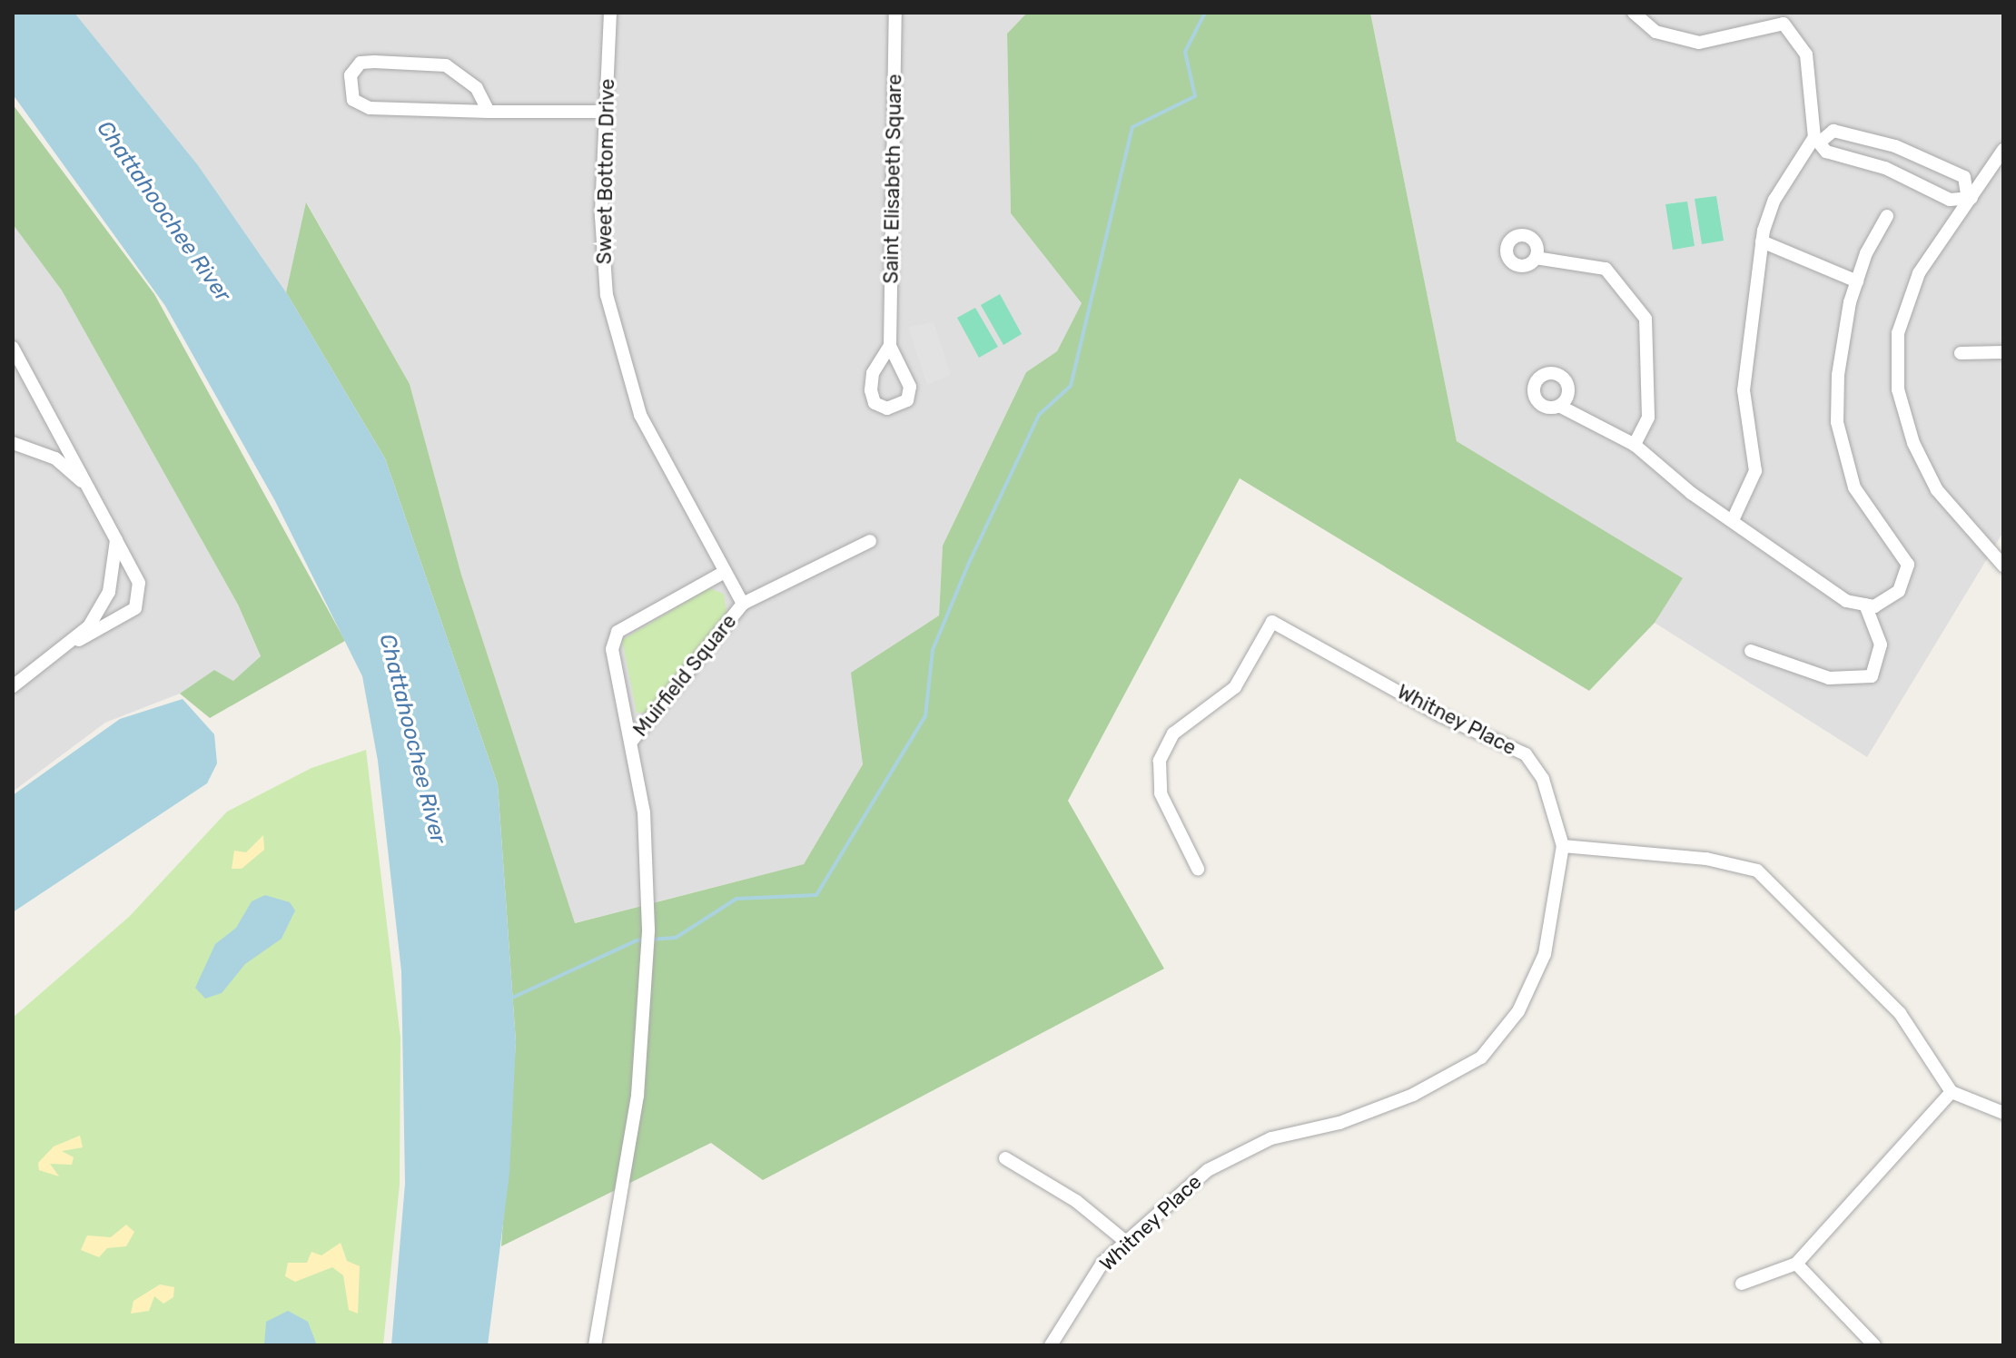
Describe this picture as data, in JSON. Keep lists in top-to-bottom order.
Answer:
{
  "streets": {
    "street": [
      "Sweet Bottom Drive",
      "Saint Elisabeth Square",
      "Muirfield Square",
      "Whitney Place"
    ]
  },
  "crossings": [
    ["Sweet Bottom Drive", "Muirfield Square"]
  ],
  "water": ["Chattahoochee River"]
}
